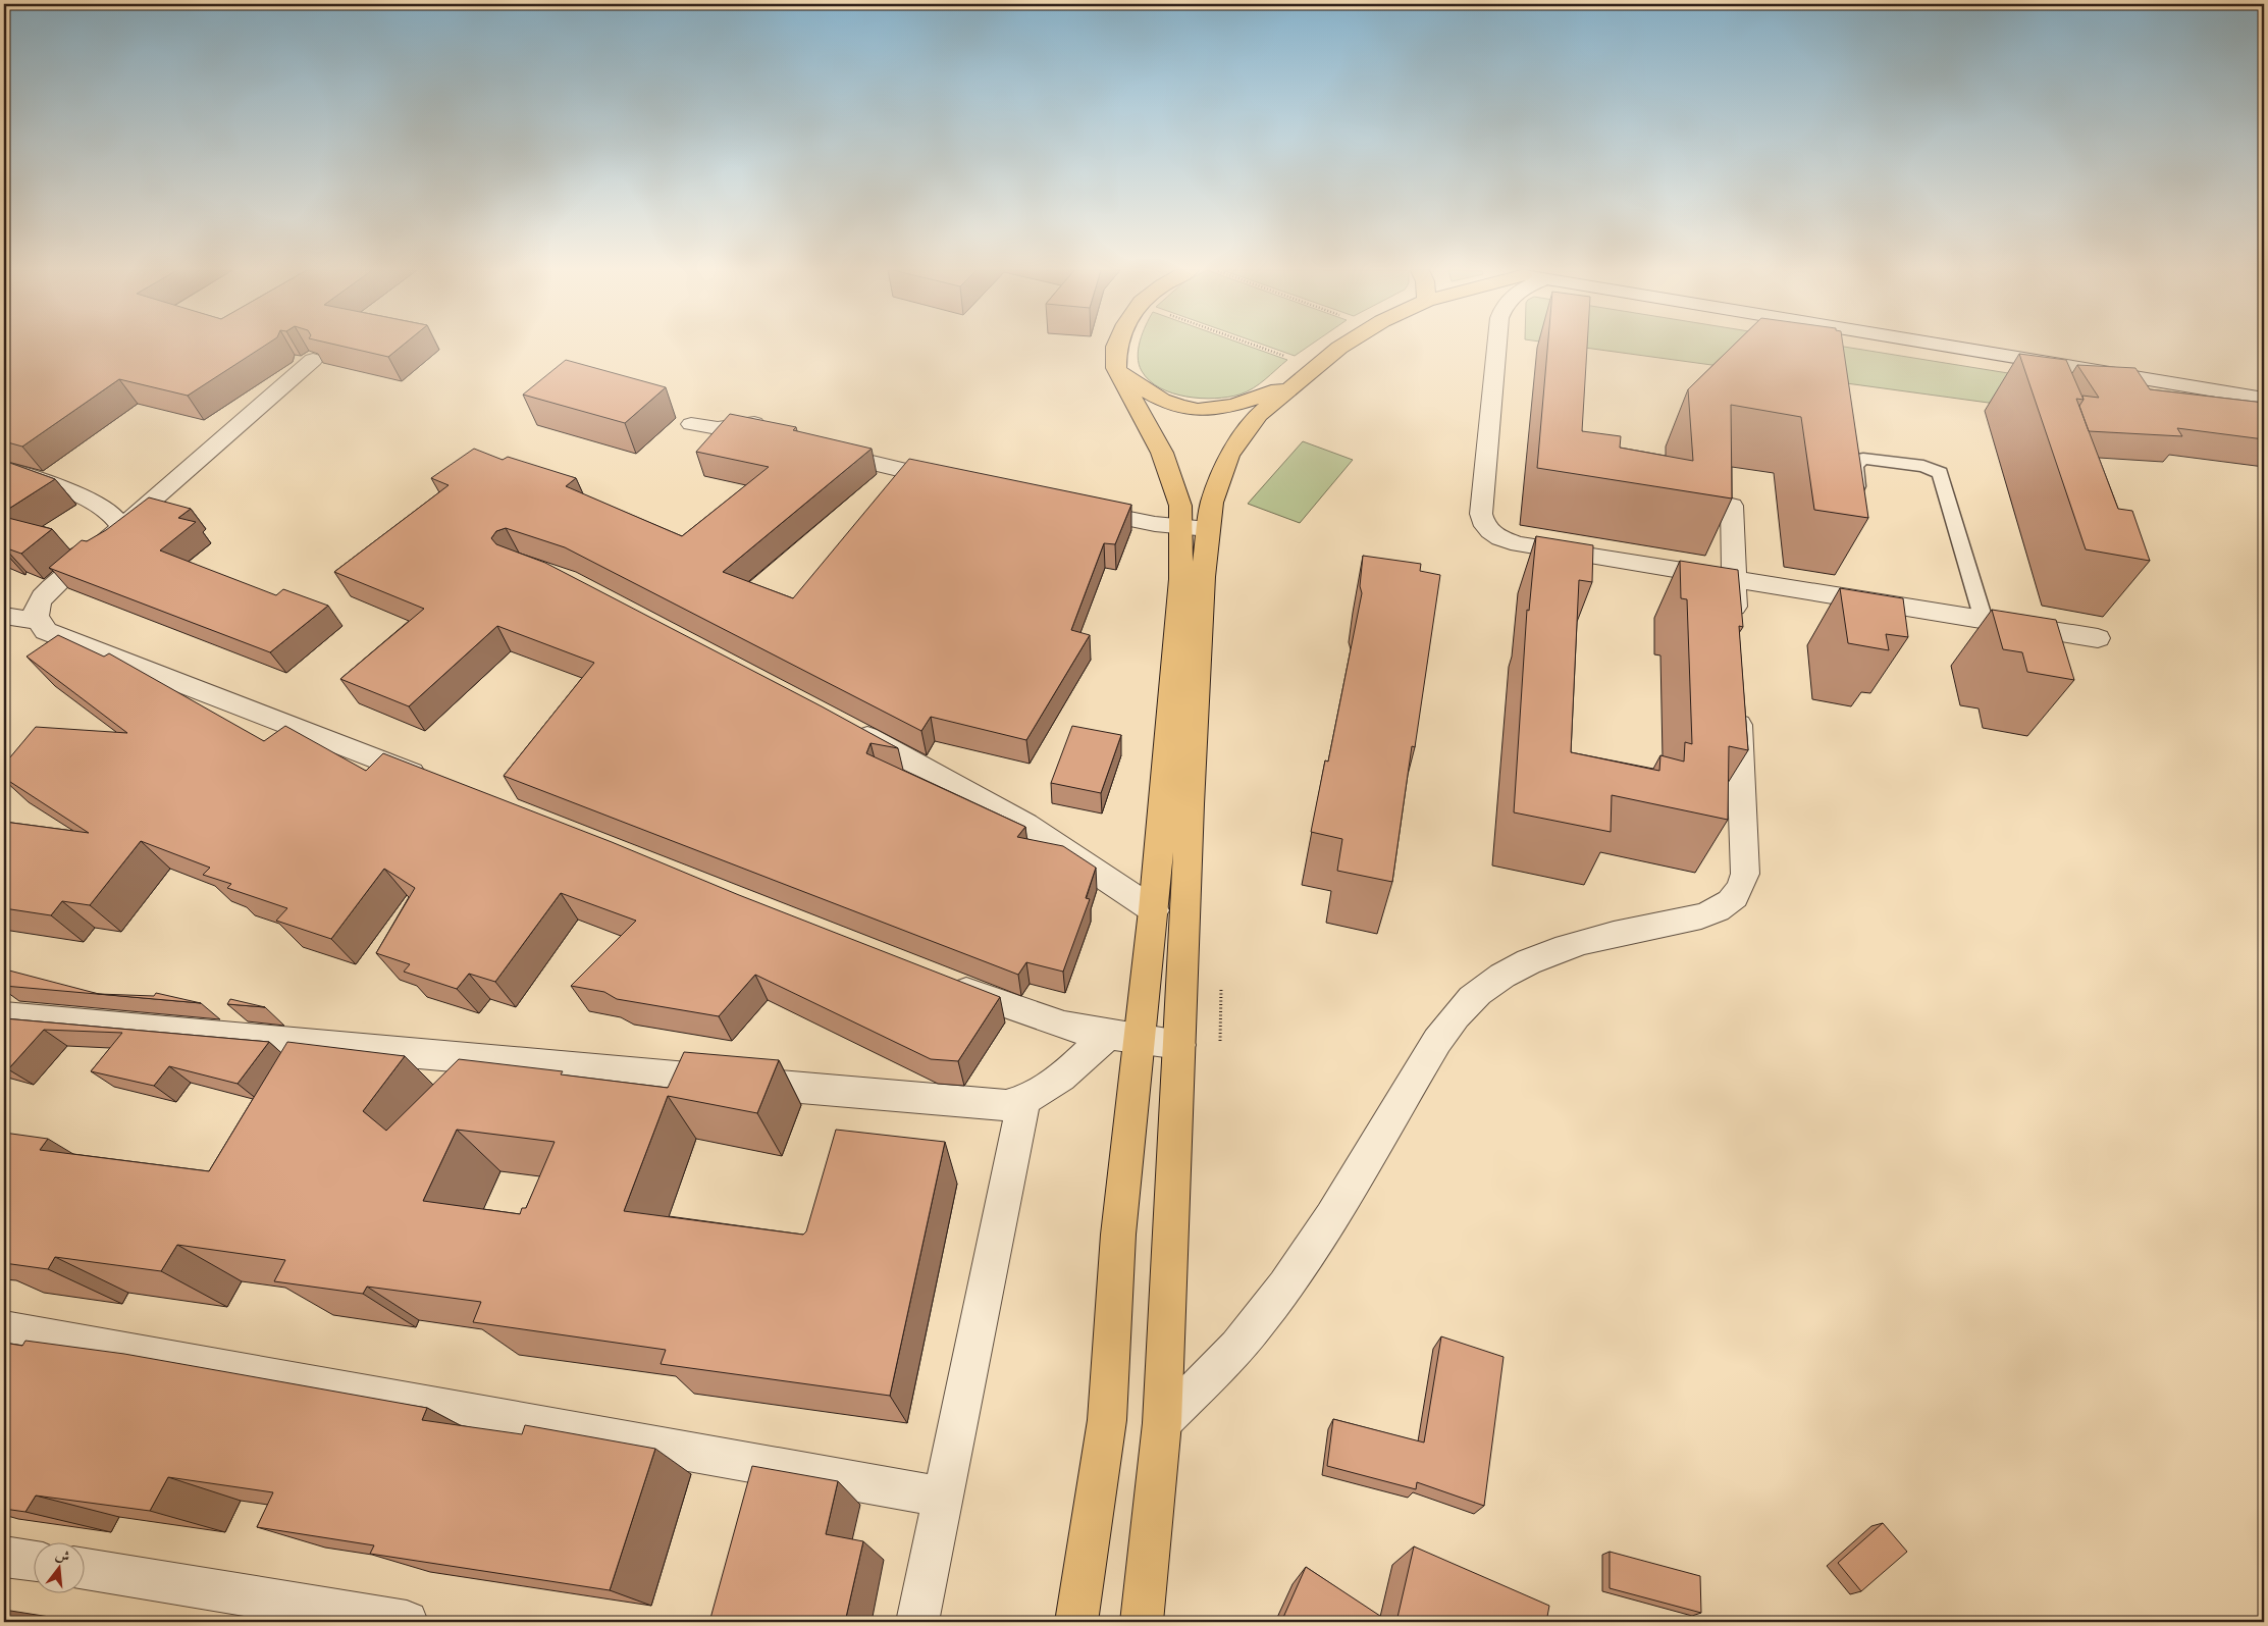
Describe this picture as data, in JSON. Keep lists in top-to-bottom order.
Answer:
{
  "north": "top"
}
